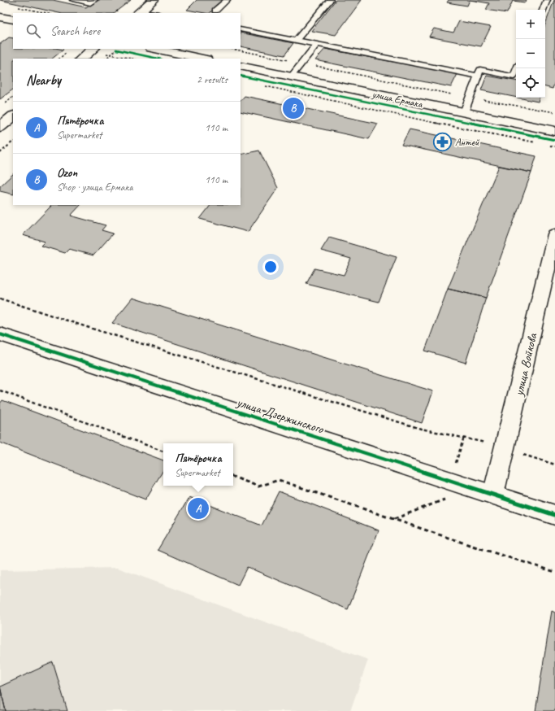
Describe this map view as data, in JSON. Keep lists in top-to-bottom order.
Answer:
{
  "streets": {
    "street": ["улица Ермака", "улица Войкова", "улица Дзержинского"]
  },
  "crossings": [
    ["улица Войкова", "улица Дзержинского"]
  ],
  "places": {
    "pharmacy": ["Антей"]
  },
  "page": {
    "map_buttons": ["+", "−"],
    "search": "Search here",
    "heading": ["Nearby", "2 results"],
    "pins": ["B", "A"],
    "list": [
      {
        "mark": "A",
        "name": "Пятёрочка",
        "note": "Supermarket",
        "value": "110 m"
      },
      {
        "mark": "B",
        "name": "Ozon",
        "note": "Shop · улица Ермака",
        "value": "110 m"
      }
    ],
    "popup": ["Пятёрочка", "Supermarket"]
  }
}
